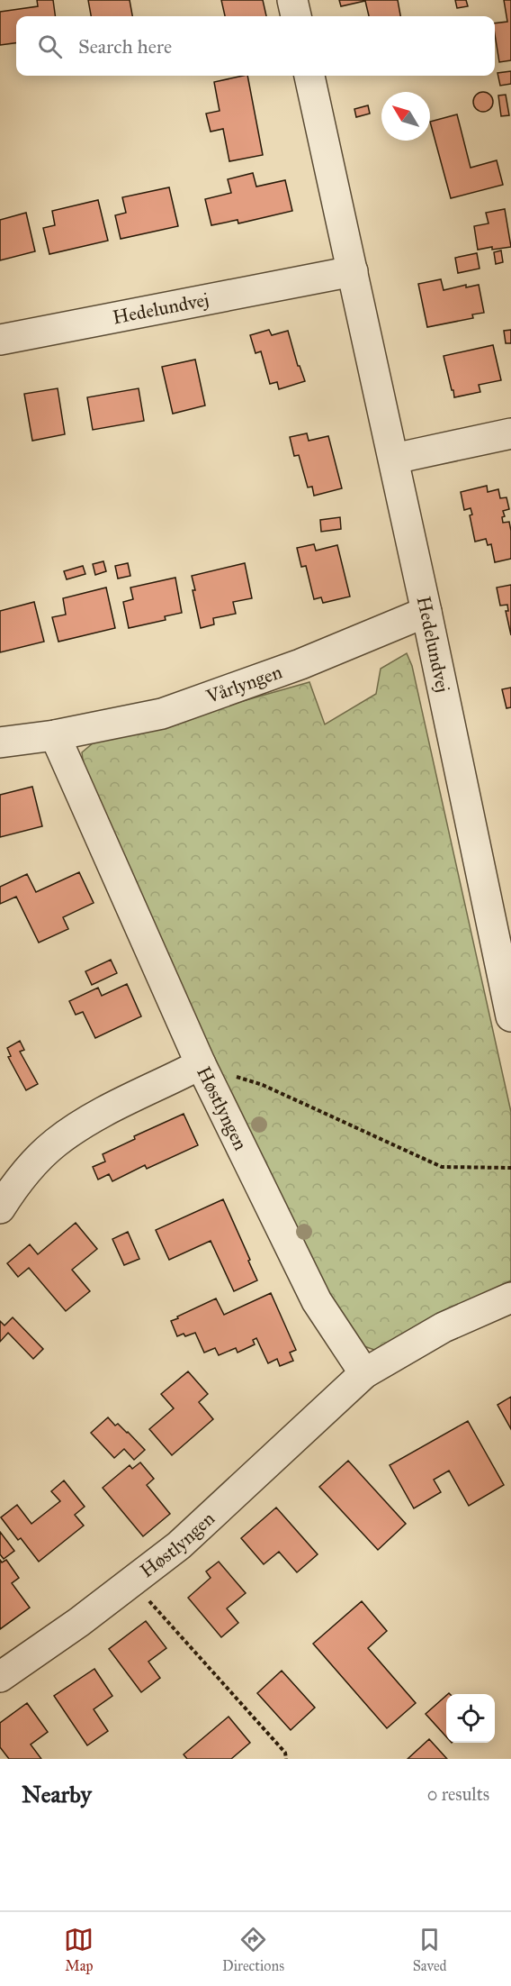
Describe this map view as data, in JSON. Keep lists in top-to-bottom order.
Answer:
{
  "streets": {
    "street": ["Hedelundvej", "Vårlyngen", "Høstlyngen"]
  },
  "crossings": [
    ["Hedelundvej", "Vårlyngen"]
  ],
  "north": "top left",
  "page": {
    "search": "Search here",
    "heading": ["Nearby", "0 results"],
    "nav": ["Map", "Directions", "Saved"]
  }
}
